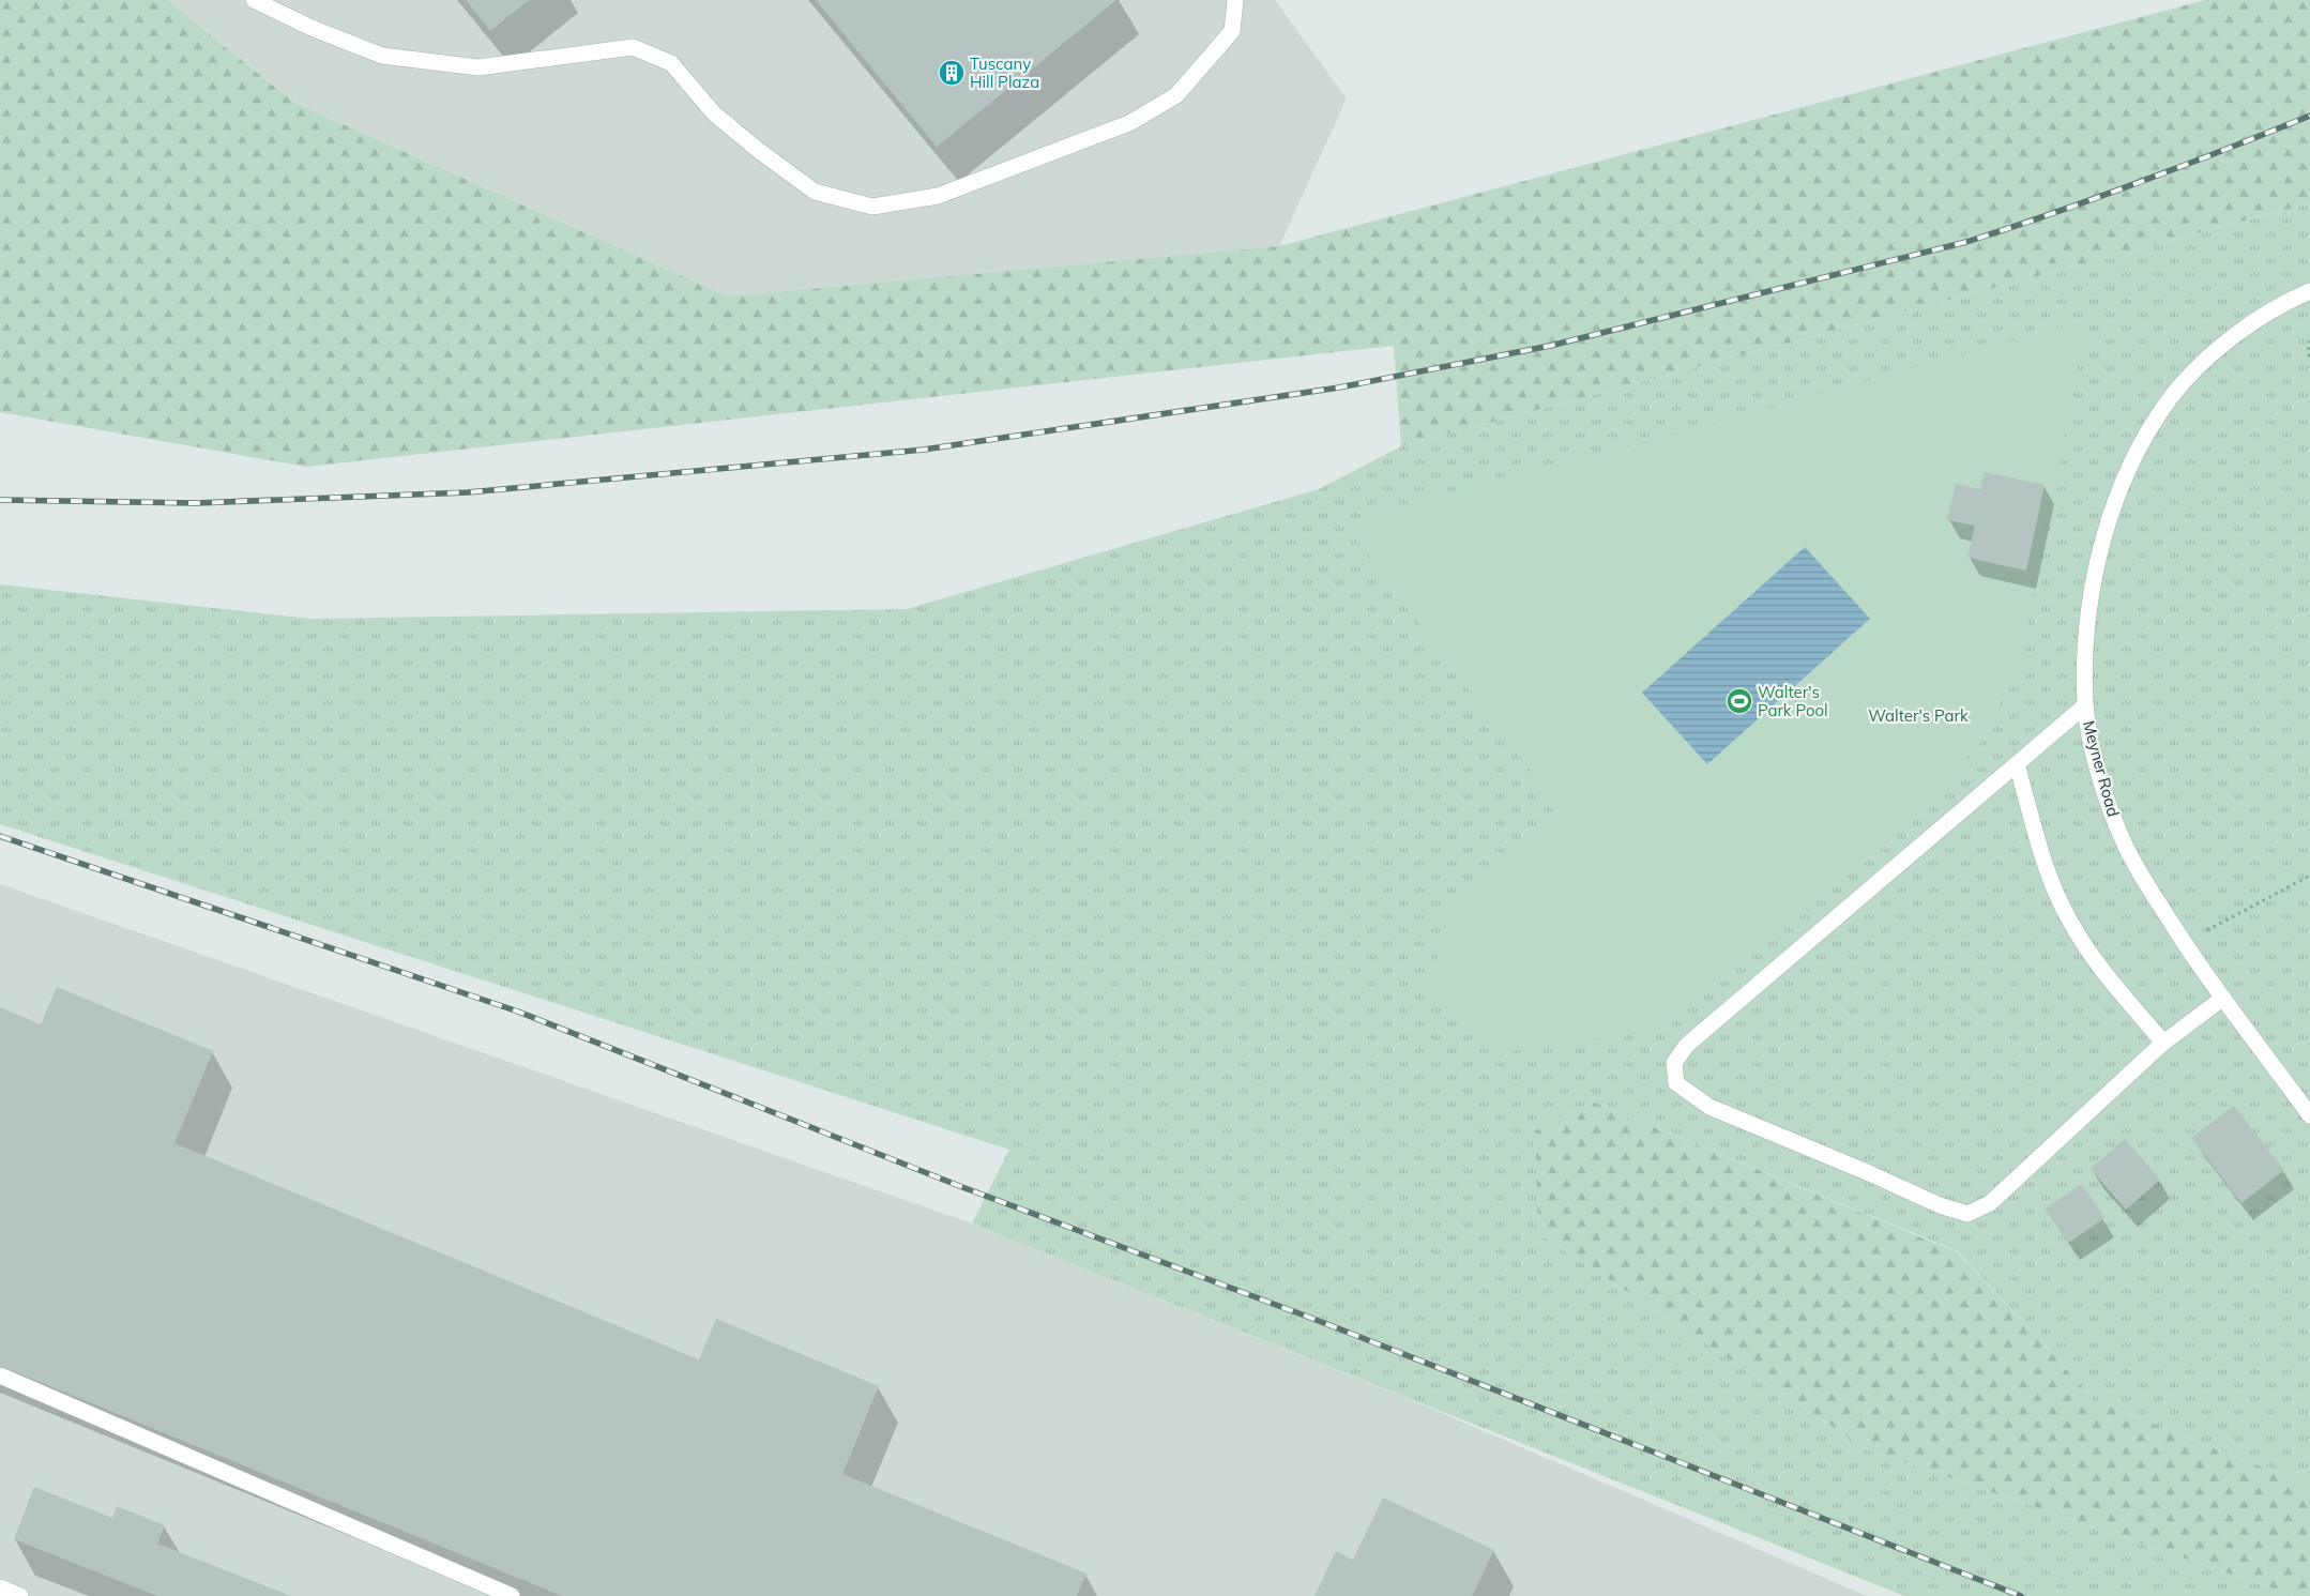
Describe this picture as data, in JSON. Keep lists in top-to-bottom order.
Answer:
{
  "streets": {
    "street": ["Meyner Road"]
  },
  "parks": ["Walter's Park"],
  "places": {
    "building": ["Tuscany Hill Plaza"],
    "sports": ["Walter's Park Pool"]
  }
}
